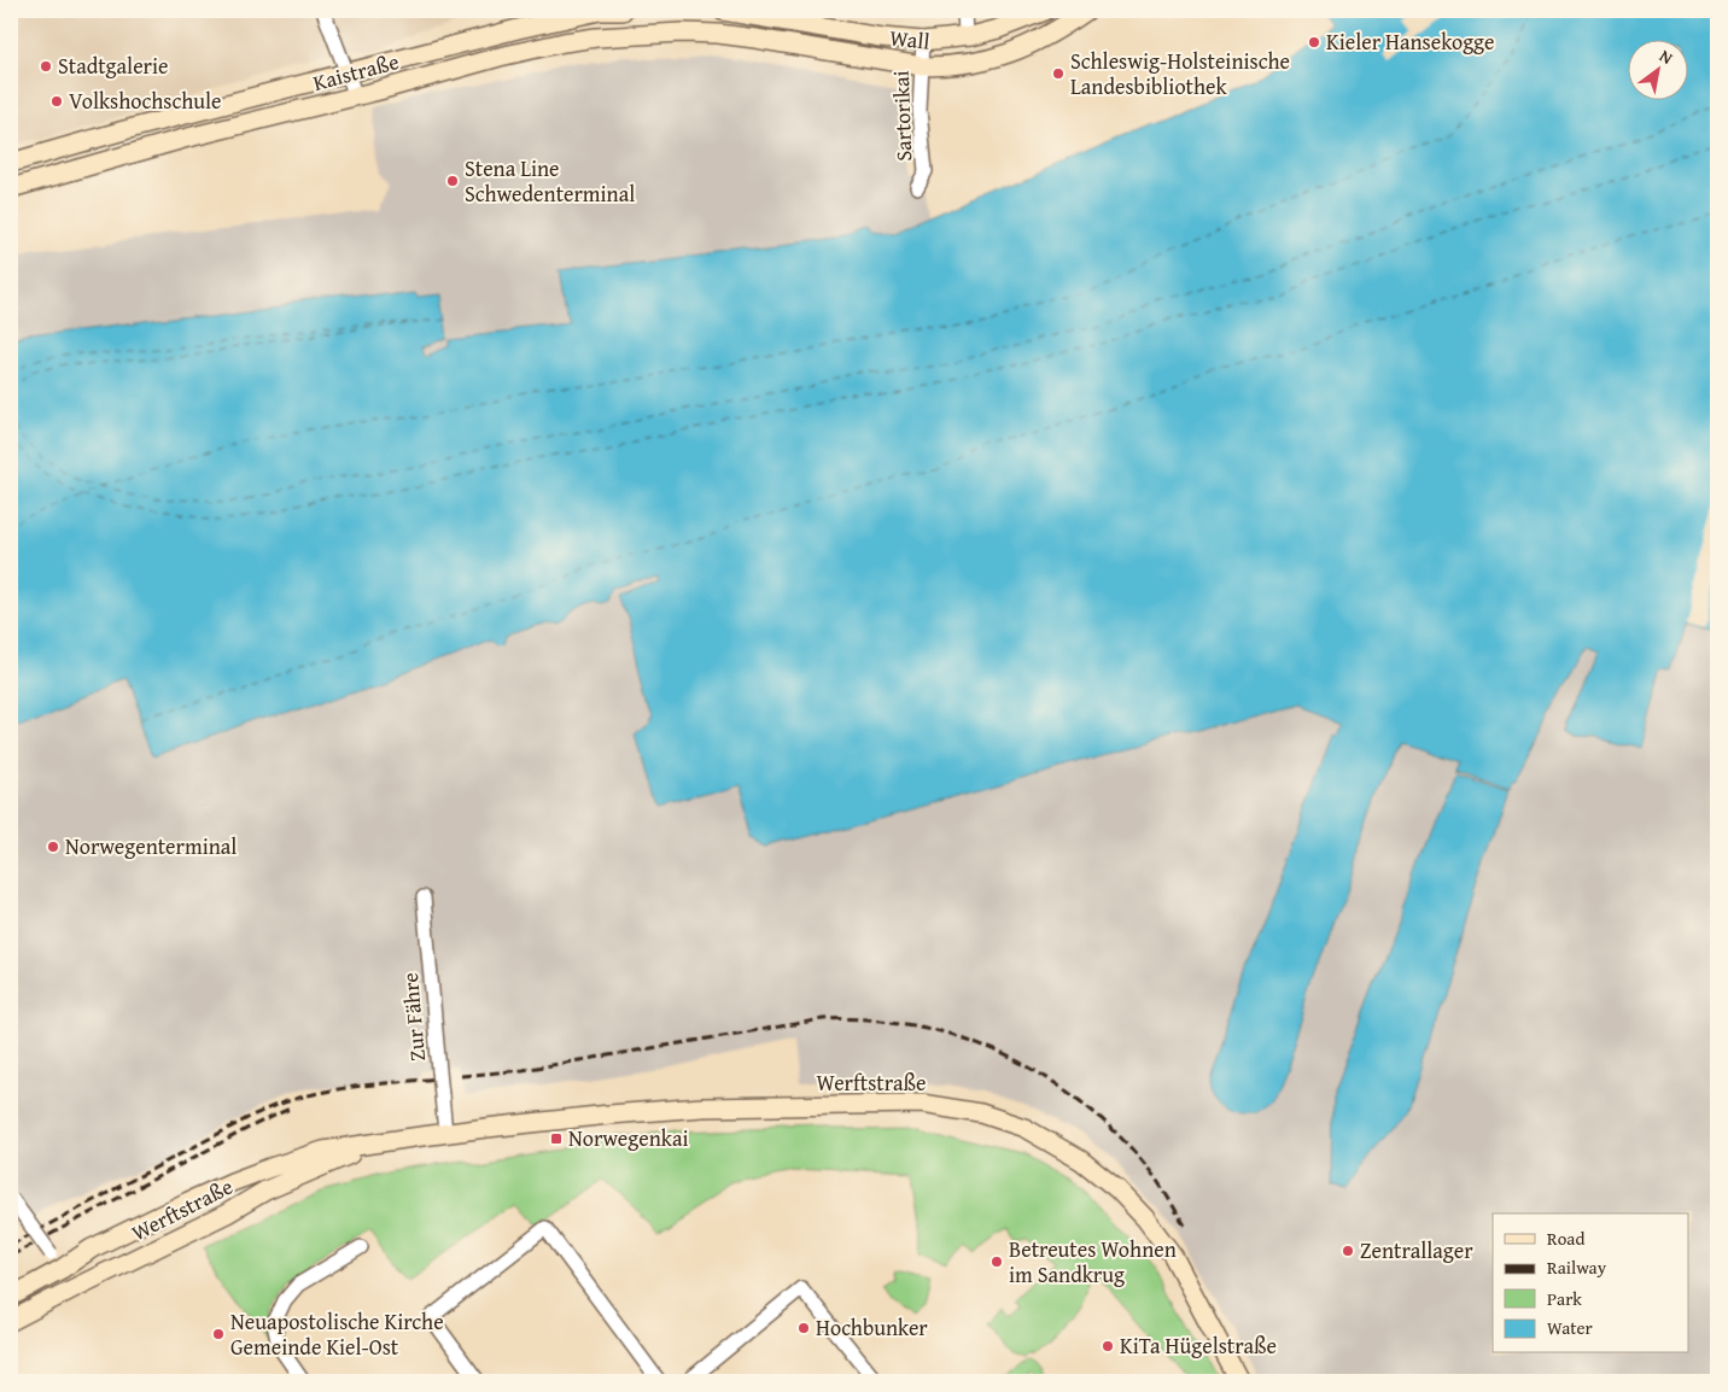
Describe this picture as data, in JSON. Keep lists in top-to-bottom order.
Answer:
{
  "streets": {
    "main road": ["Wall", "Kaistraße", "Werftstraße"],
    "street": ["Sartorikai", "Zur Fähre"]
  },
  "crossings": [
    ["Wall", "Kaistraße"],
    ["Wall", "Sartorikai"],
    ["Zur Fähre", "Werftstraße"]
  ],
  "places": {
    "other": [
      "Kieler Hansekogge",
      "Stadtgalerie",
      "Schleswig-Holsteinische Landesbibliothek",
      "Volkshochschule",
      "Stena Line Schwedenterminal",
      "Norwegenterminal",
      "Zentrallager",
      "Betreutes Wohnen im Sandkrug",
      "Hochbunker",
      "Neuapostolische Kirche Gemeinde Kiel-Ost",
      "KiTa Hügelstraße"
    ],
    "transit": ["Norwegenkai"]
  },
  "legend": [
    "Road",
    "Railway",
    "Park",
    "Water"
  ],
  "north": "top right"
}
